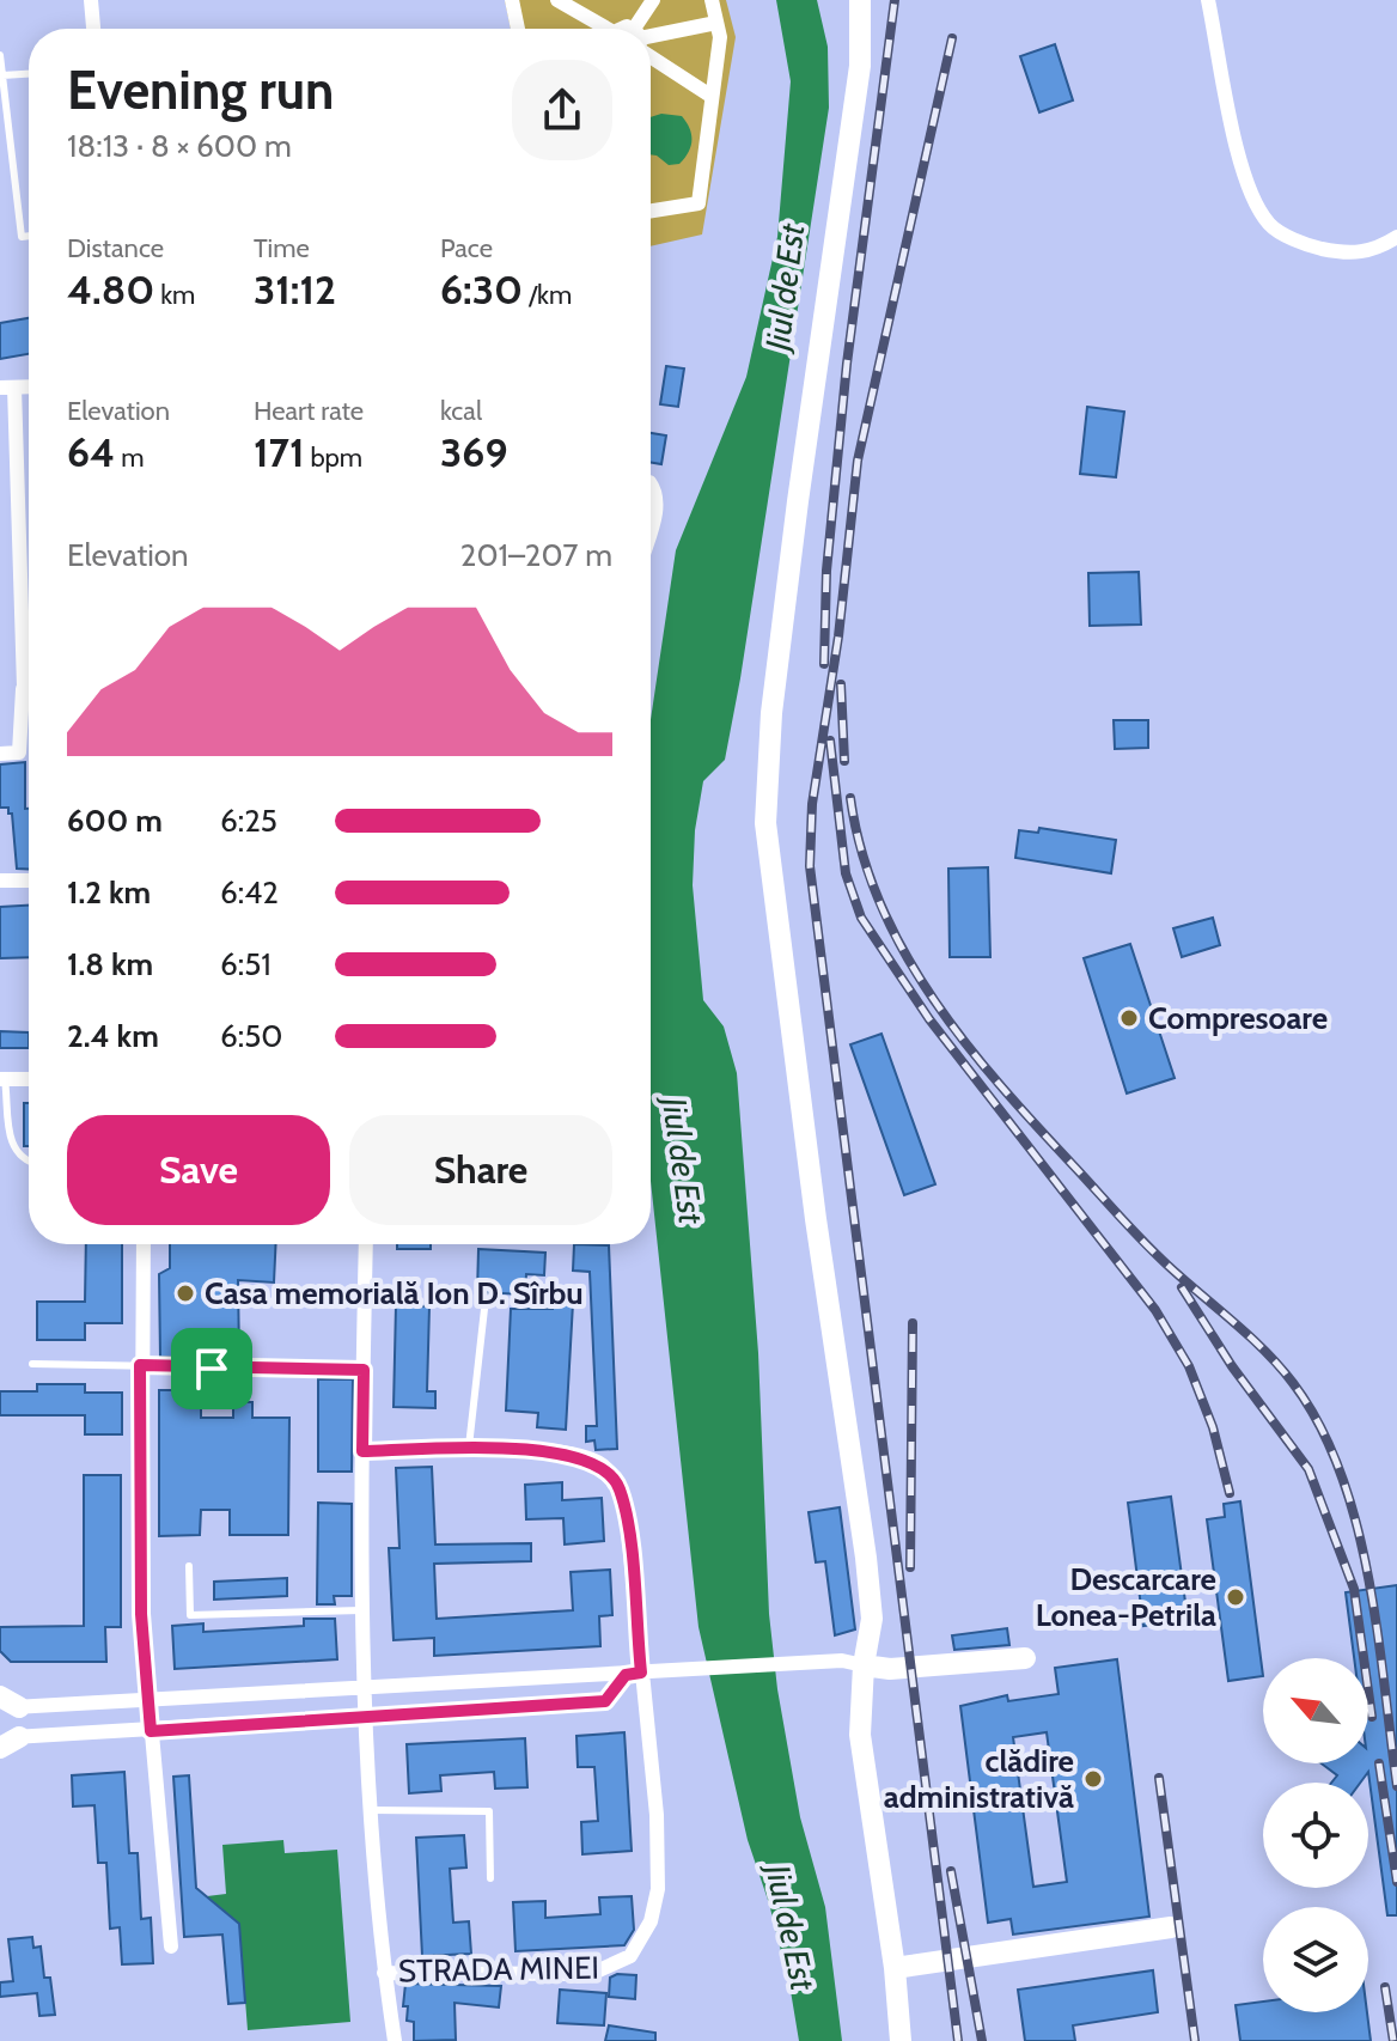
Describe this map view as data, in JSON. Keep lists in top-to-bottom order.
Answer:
{
  "streets": {
    "street": ["STRADA MINEI"]
  },
  "water": ["Jiul de Est"],
  "places": [
    "Compresoare",
    "Casa memorială Ion D. Sîrbu",
    "Descarcare Lonea-Petrila",
    "clădire administrativă"
  ],
  "north": "top left",
  "page": {
    "heading": ["Evening run", "18:13 · 8 × 600 m"],
    "stats": [
      ["Distance", "4.80 km"],
      ["Time", "31:12"],
      ["Pace", "6:30 /km"],
      ["Elevation", "64 m"],
      ["Heart rate", "171 bpm"],
      ["kcal", "369"]
    ],
    "chart": ["Elevation", "201–207 m"],
    "list": [
      {
        "name": "600 m",
        "note": "6:25"
      },
      {
        "name": "1.2 km",
        "note": "6:42"
      },
      {
        "name": "1.8 km",
        "note": "6:51"
      },
      {
        "name": "2.4 km",
        "note": "6:50"
      }
    ],
    "buttons": ["Save", "Share"]
  }
}
